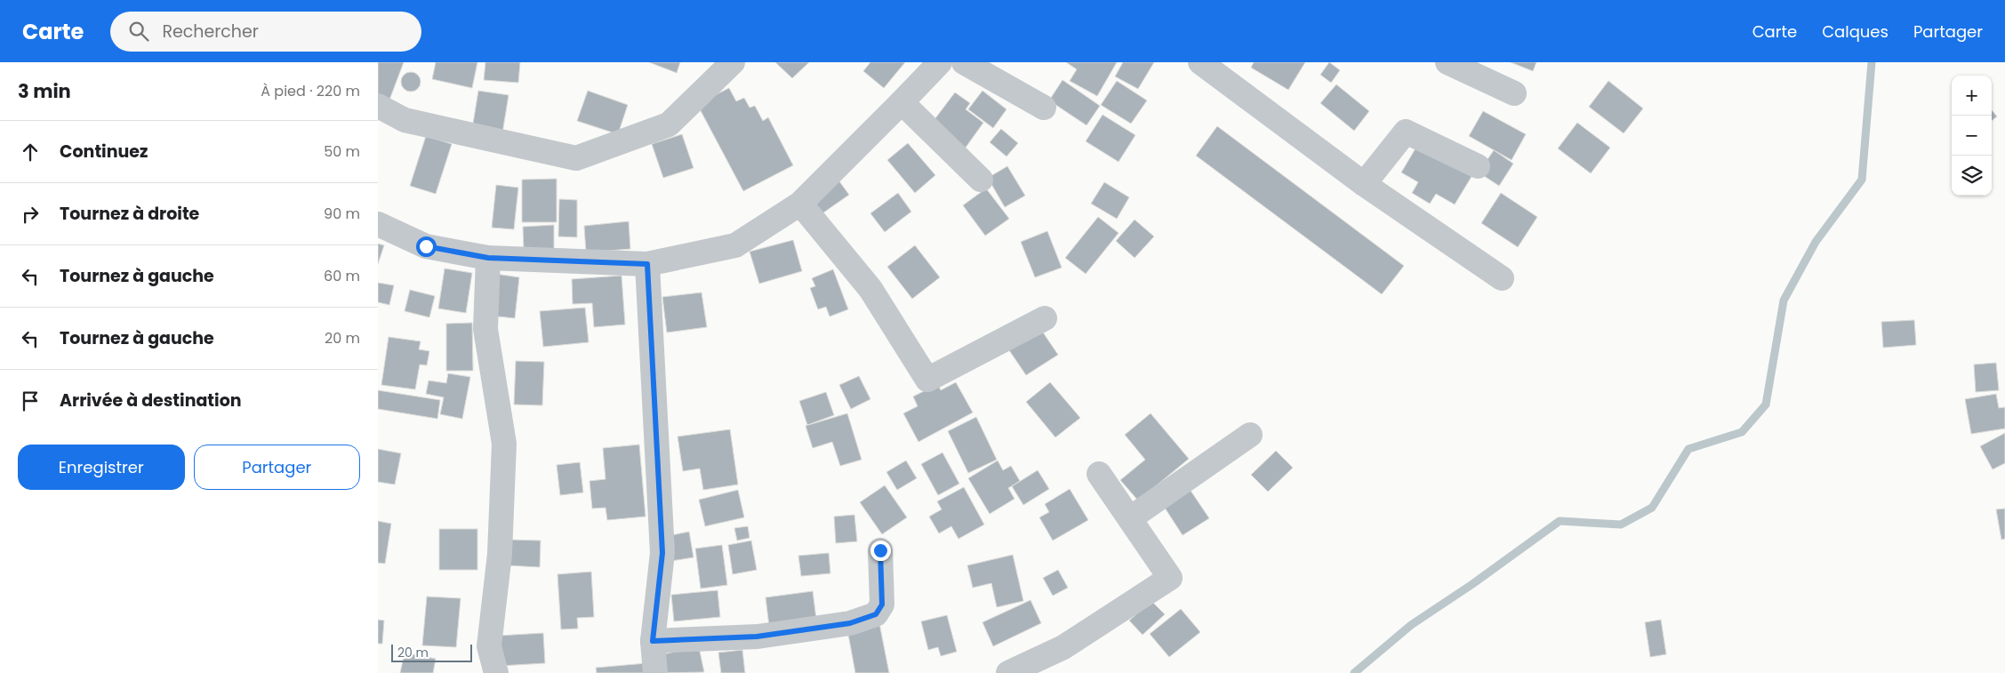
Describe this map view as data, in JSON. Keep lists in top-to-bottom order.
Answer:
{
  "scale_bar": "20 m",
  "page": {
    "header": "Carte",
    "search": "Rechercher",
    "nav": ["Carte", "Calques", "Partager"],
    "heading": ["3 min", "À pied · 220 m"],
    "map_buttons": ["+", "−"],
    "list": [
      ["Continuez", "50 m"],
      ["Tournez à droite", "90 m"],
      ["Tournez à gauche", "60 m"],
      ["Tournez à gauche", "20 m"],
      "Arrivée à destination"
    ],
    "buttons": ["Enregistrer", "Partager"],
    "scale": "20 m"
  }
}
